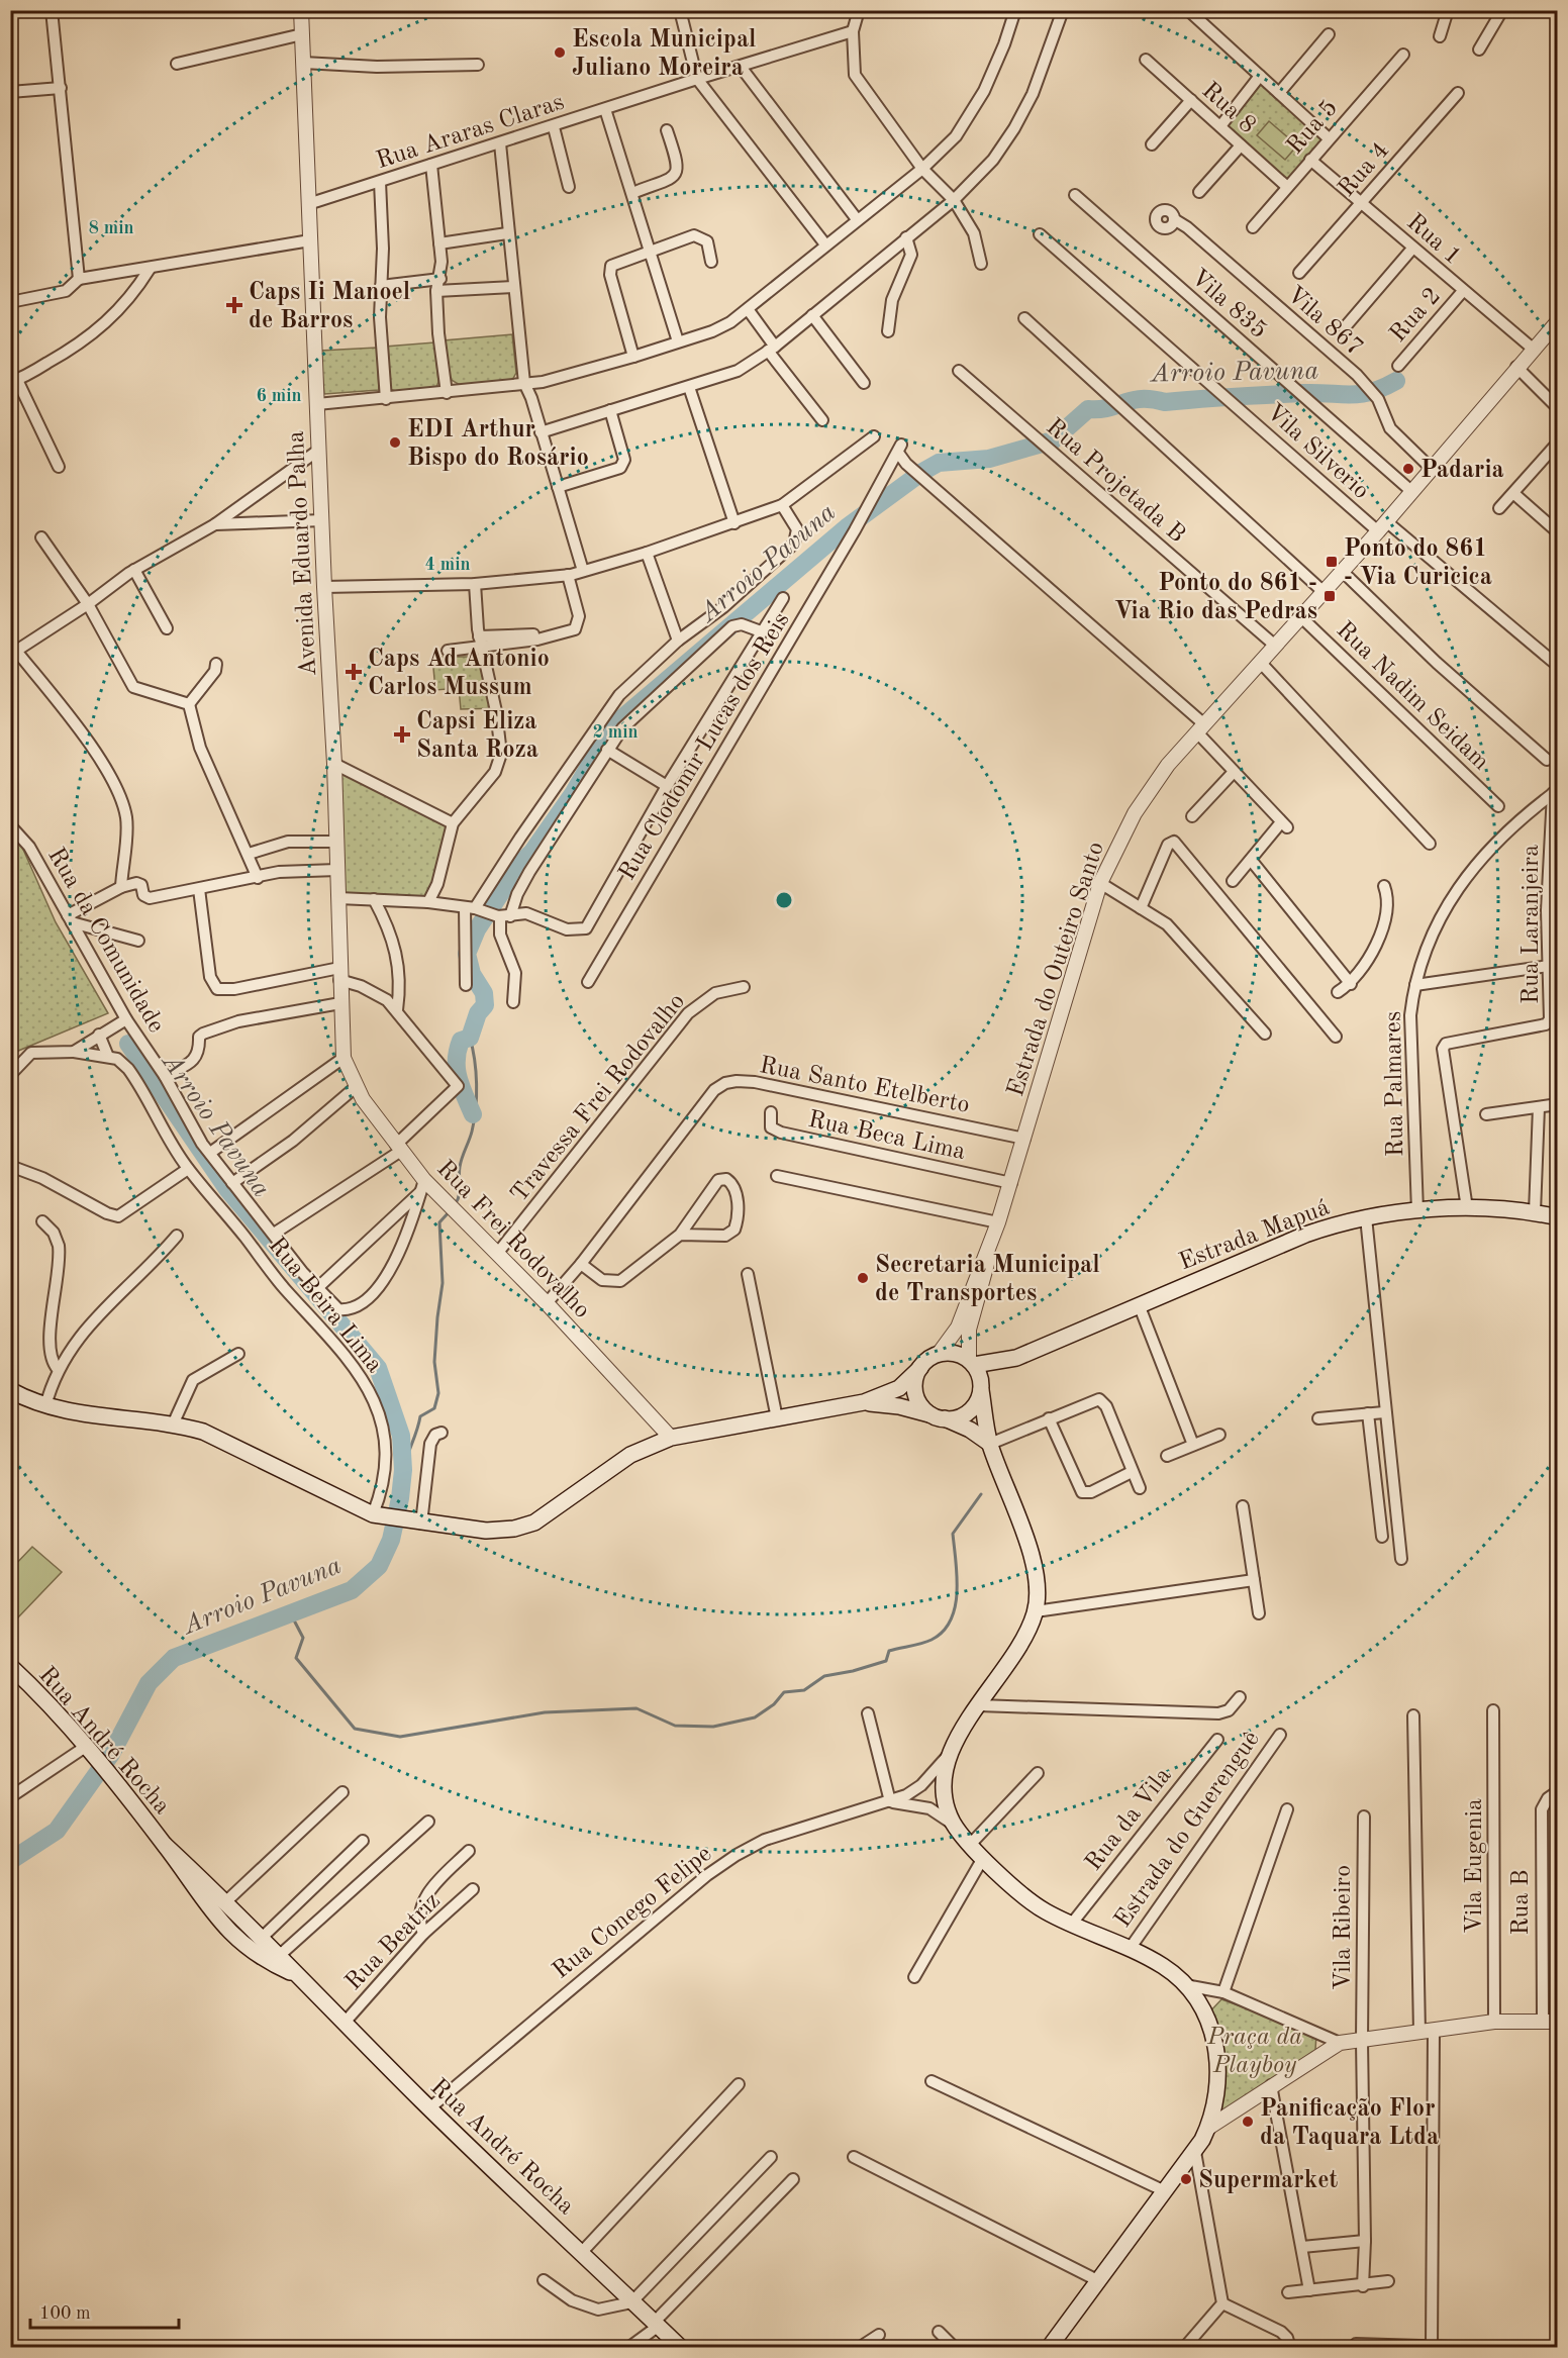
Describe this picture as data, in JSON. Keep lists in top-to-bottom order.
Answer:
{
  "streets": {
    "main road": ["Estrada Mapuá", "Rua André Rocha", "Estrada do Guerenguê"],
    "street": [
      "Rua 8",
      "Rua 5",
      "Rua Araras Claras",
      "Rua 4",
      "Rua 1",
      "Vila 835",
      "Rua 2",
      "Vila 867",
      "Vila Silverio",
      "Rua Projetada B",
      "Avenida Eduardo Palha",
      "Rua Nadim Seidam",
      "Rua Clodomir Lucas dos Reis",
      "Rua Laranjeira",
      "Rua da Comunidade",
      "Estrada do Outeiro Santo",
      "Rua Santo Etelberto",
      "Rua Palmares",
      "Travessa Frei Rodovalho",
      "Rua Beca Lima",
      "Rua Frei Rodovalho",
      "Rua Beira Lima",
      "Rua da Vila",
      "Vila Eugenia",
      "Rua B",
      "Rua Conego Felipe",
      "Vila Ribeiro",
      "Rua Beatriz"
    ]
  },
  "crossings": [
    ["Rua 8", "Rua 5"],
    ["Rua 5", "Rua 1"],
    ["Rua Araras Claras", "Avenida Eduardo Palha"],
    ["Rua 4", "Rua 1"],
    ["Rua 1", "Rua 2"],
    ["Rua 1", "Estrada do Outeiro Santo"],
    ["Vila 835", "Estrada do Outeiro Santo"],
    ["Vila 867", "Estrada do Outeiro Santo"],
    ["Vila Silverio", "Estrada do Outeiro Santo"],
    ["Rua Projetada B", "Estrada do Outeiro Santo"],
    ["Avenida Eduardo Palha", "Rua Clodomir Lucas dos Reis"],
    ["Avenida Eduardo Palha", "Rua Frei Rodovalho"],
    ["Rua Nadim Seidam", "Estrada do Outeiro Santo"],
    ["Rua Clodomir Lucas dos Reis", "Estrada do Outeiro Santo"],
    ["Rua Laranjeira", "Rua Palmares"],
    ["Rua Laranjeira", "Estrada Mapuá"],
    ["Rua da Comunidade", "Rua Frei Rodovalho"],
    ["Estrada do Outeiro Santo", "Rua Santo Etelberto"],
    ["Estrada do Outeiro Santo", "Rua Beca Lima"],
    ["Estrada do Outeiro Santo", "Estrada Mapuá"],
    ["Estrada do Outeiro Santo", "Estrada do Guerenguê"],
    ["Rua Santo Etelberto", "Rua Frei Rodovalho"],
    ["Rua Palmares", "Estrada Mapuá"],
    ["Travessa Frei Rodovalho", "Rua Frei Rodovalho"],
    ["Estrada Mapuá", "Estrada do Guerenguê"],
    ["Rua André Rocha", "Rua Conego Felipe"],
    ["Rua André Rocha", "Rua Beatriz"],
    ["Rua da Vila", "Estrada do Guerenguê"],
    ["Estrada do Guerenguê", "Rua Conego Felipe"]
  ],
  "water": ["Arroio Pavuna"],
  "parks": ["Praça da Playboy"],
  "places": {
    "other": [
      "Escola Municipal Juliano Moreira",
      "EDI Arthur Bispo do Rosário",
      "Padaria",
      "Secretaria Municipal de Transportes",
      "Panificação Flor da Taquara Ltda",
      "Supermarket"
    ],
    "health": ["Caps Ii Manoel de Barros", "Caps Ad Antonio Carlos Mussum", "Capsi Eliza Santa Roza"],
    "transit": ["Ponto do 861 - Via Curicica", "Ponto do 861 - Via Rio das Pedras"]
  },
  "scale_bar": "100 m",
  "rings": [
    "8 min",
    "6 min",
    "4 min",
    "2 min"
  ]
}
